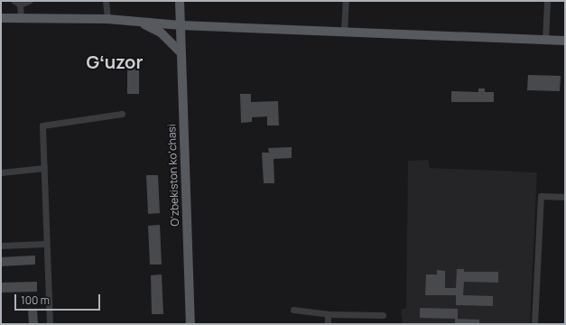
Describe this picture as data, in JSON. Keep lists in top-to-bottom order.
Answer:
{
  "streets": {
    "main road": ["O‘zbekiston ko‘chasi"]
  },
  "districts": ["Gʻuzor"],
  "scale_bar": "100 m"
}
